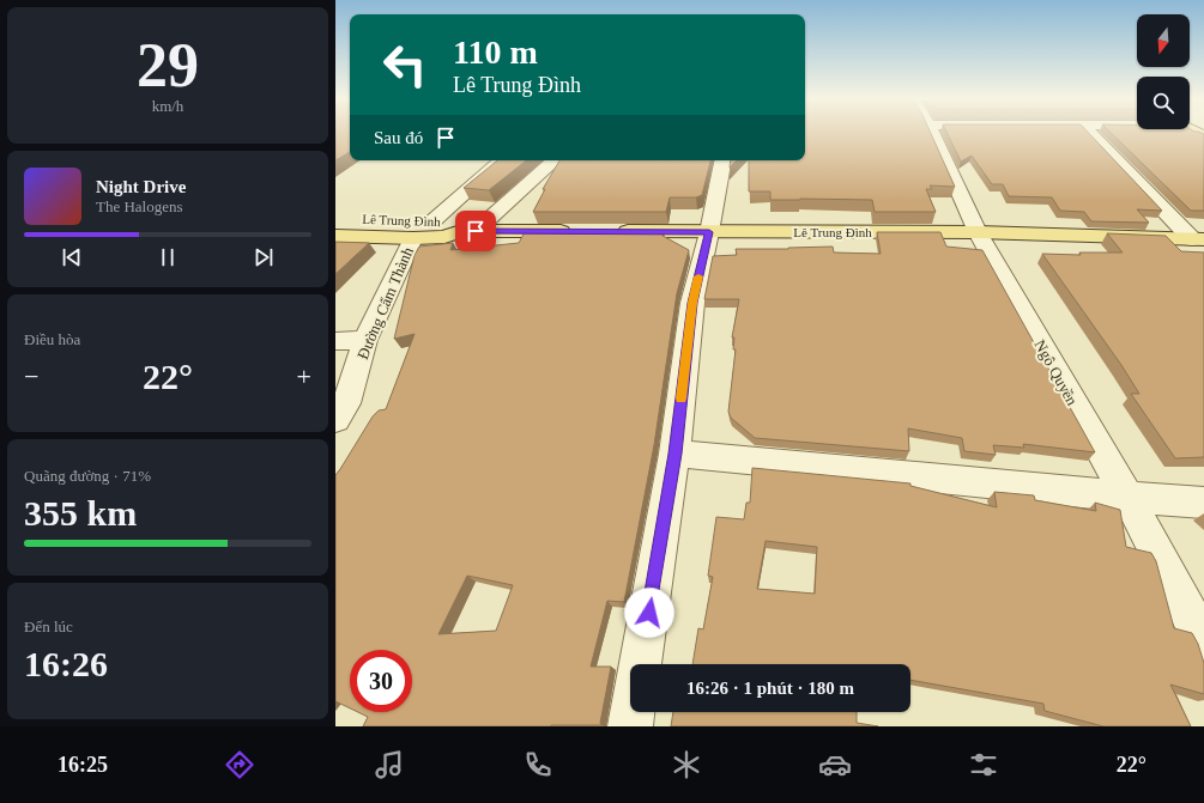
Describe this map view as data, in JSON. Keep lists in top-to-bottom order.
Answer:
{
  "streets": {
    "main road": ["Lê Trung Đình"],
    "street": ["Đường Cẩm Thành", "Ngô Quyền"]
  },
  "crossings": [
    ["Lê Trung Đình", "Đường Cẩm Thành"],
    ["Lê Trung Đình", "Ngô Quyền"]
  ],
  "north": "bottom",
  "page": {
    "tile": [
      ["29", "km/h"],
      "Điều hòa",
      ["Quãng đường · 71%", "355 km"],
      ["Đến lúc", "16:26"]
    ],
    "turn": ["110 m", "Lê Trung Đình"],
    "then": "Sau đó",
    "song": ["Night Drive", "The Halogens"],
    "heat": ["−", "22°", "+"],
    "limit": "30",
    "trip": "16:26 · 1 phút · 180 m",
    "tabs": ["16:25", "22°"]
  }
}
